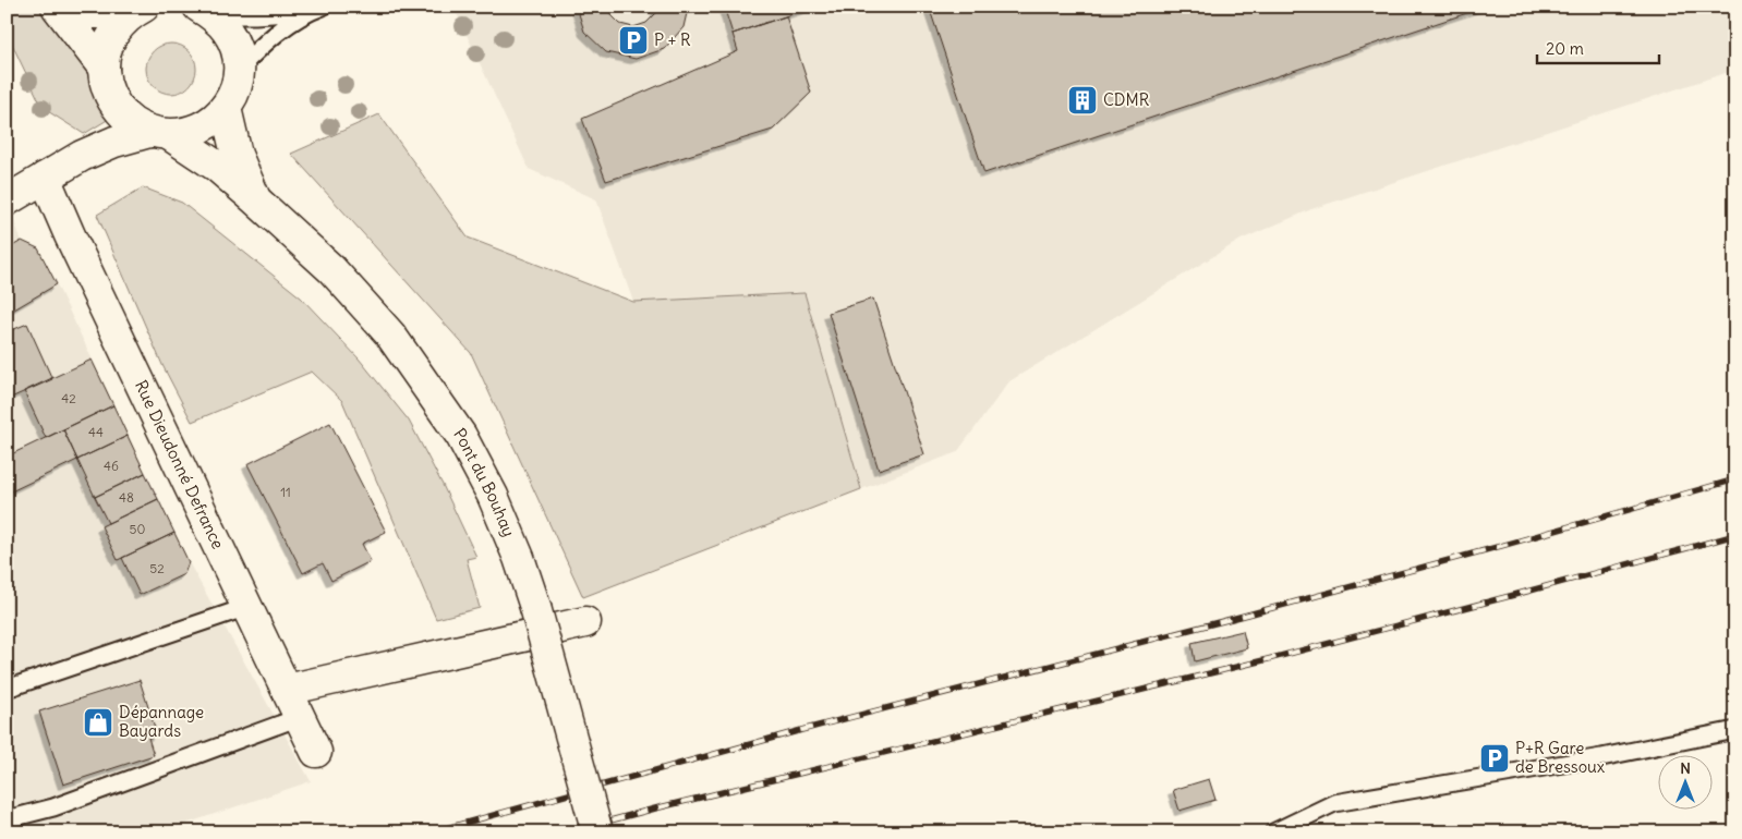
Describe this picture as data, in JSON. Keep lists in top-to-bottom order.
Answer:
{
  "streets": {
    "street": ["Rue Dieudonné Defrance", "Pont du Bouhay"]
  },
  "places": {
    "parking": ["P + R", "P+R Gare de Bressoux"],
    "building": ["CDMR"],
    "shop": ["Dépannage Bayards"]
  },
  "house_numbers": [
    "42",
    "44",
    "46",
    "11",
    "48",
    "50",
    "52"
  ],
  "scale_bar": "20 m",
  "north": "top"
}
